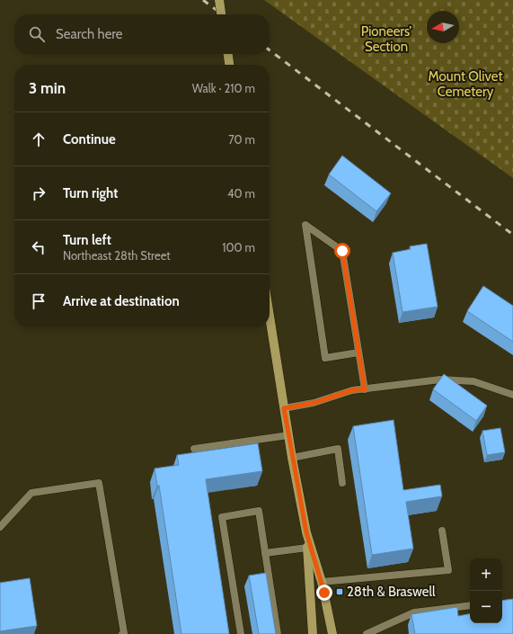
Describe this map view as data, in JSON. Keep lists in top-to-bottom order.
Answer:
{
  "parks": ["Pioneers’ Section", "Mount Olivet Cemetery"],
  "places": {
    "transit": ["28th & Braswell"]
  },
  "north": "left",
  "page": {
    "search": "Search here",
    "heading": ["3 min", "Walk · 210 m"],
    "list": [
      ["Continue", "70 m"],
      ["Turn right", "40 m"],
      ["Turn left", "Northeast 28th Street", "100 m"],
      "Arrive at destination"
    ],
    "map_buttons": ["+", "−"]
  }
}
